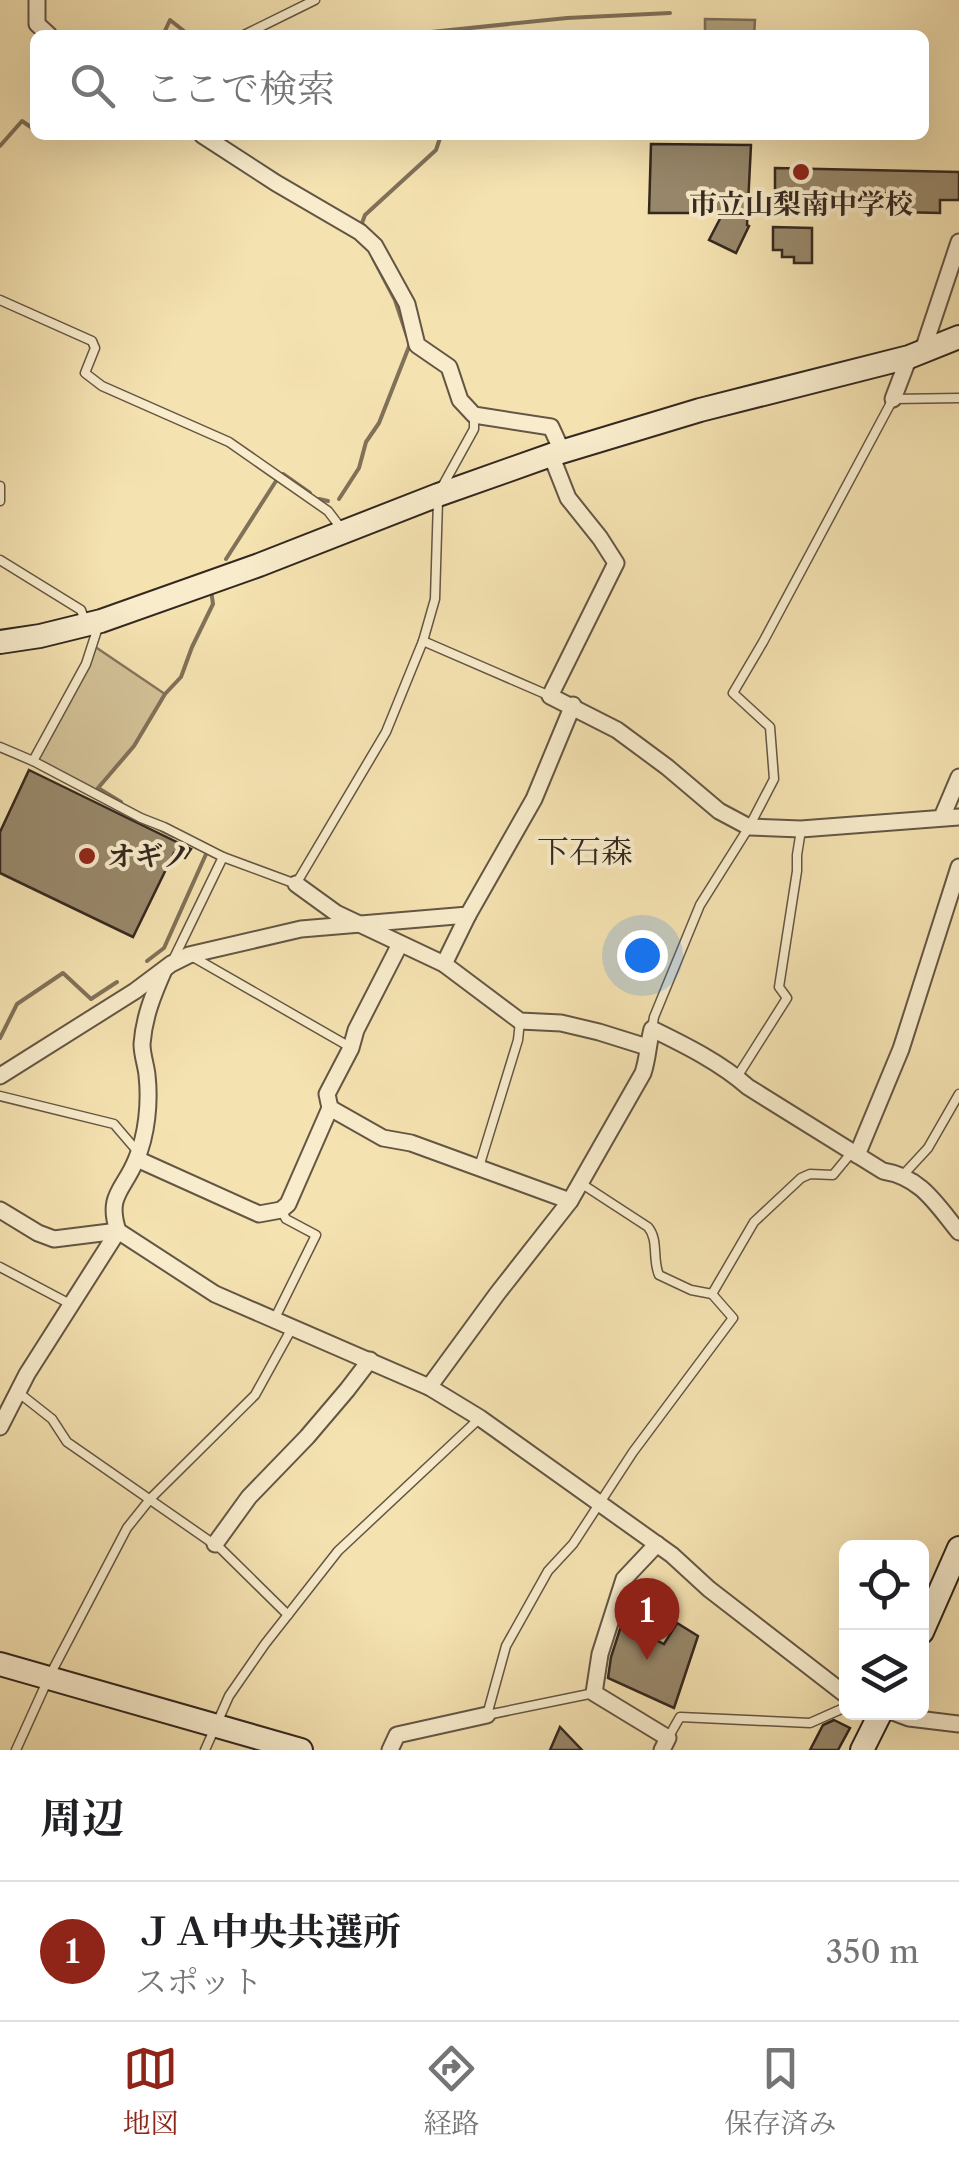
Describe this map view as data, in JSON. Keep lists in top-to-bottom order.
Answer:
{
  "districts": ["下石森"],
  "places": ["市立山梨南中学校", "オギノ"],
  "page": {
    "search": "ここで検索",
    "pins": "1",
    "heading": "周辺",
    "list": [
      {
        "mark": "1",
        "name": "ＪＡ中央共選所",
        "note": "スポット",
        "value": "350 m"
      }
    ],
    "nav": ["地図", "経路", "保存済み"]
  }
}
